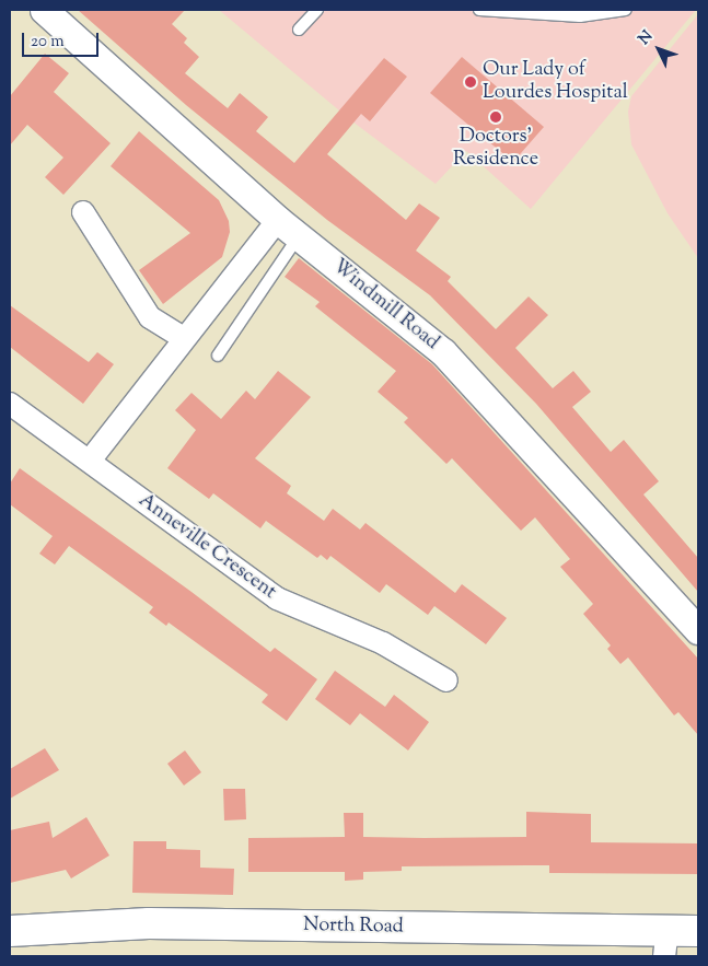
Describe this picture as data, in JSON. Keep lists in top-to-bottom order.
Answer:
{
  "streets": {
    "main road": ["North Road"],
    "street": ["Windmill Road", "Anneville Crescent"]
  },
  "places": ["Our Lady of Lourdes Hospital", "Doctors' Residence"],
  "scale_bar": "20 m",
  "north": "top left"
}
